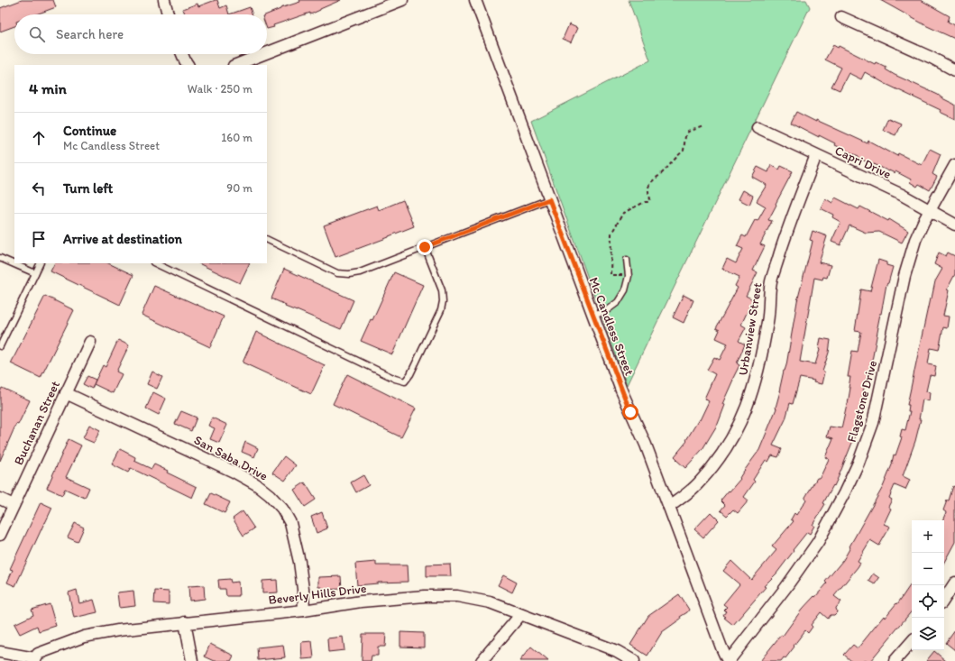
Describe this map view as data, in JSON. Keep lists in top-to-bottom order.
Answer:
{
  "streets": {
    "street": [
      "Capri Drive",
      "Mc Candless Street",
      "Urbanview Street",
      "Flagstone Drive",
      "Buchanan Street",
      "San Saba Drive",
      "Beverly Hills Drive"
    ]
  },
  "crossings": [
    ["Capri Drive", "Urbanview Street"],
    ["Capri Drive", "Flagstone Drive"],
    ["Mc Candless Street", "Urbanview Street"],
    ["Mc Candless Street", "Flagstone Drive"],
    ["Buchanan Street", "San Saba Drive"],
    ["San Saba Drive", "Beverly Hills Drive"]
  ],
  "page": {
    "search": "Search here",
    "heading": ["4 min", "Walk · 250 m"],
    "list": [
      ["Continue", "Mc Candless Street", "160 m"],
      ["Turn left", "90 m"],
      "Arrive at destination"
    ],
    "map_buttons": ["+", "−"]
  }
}
